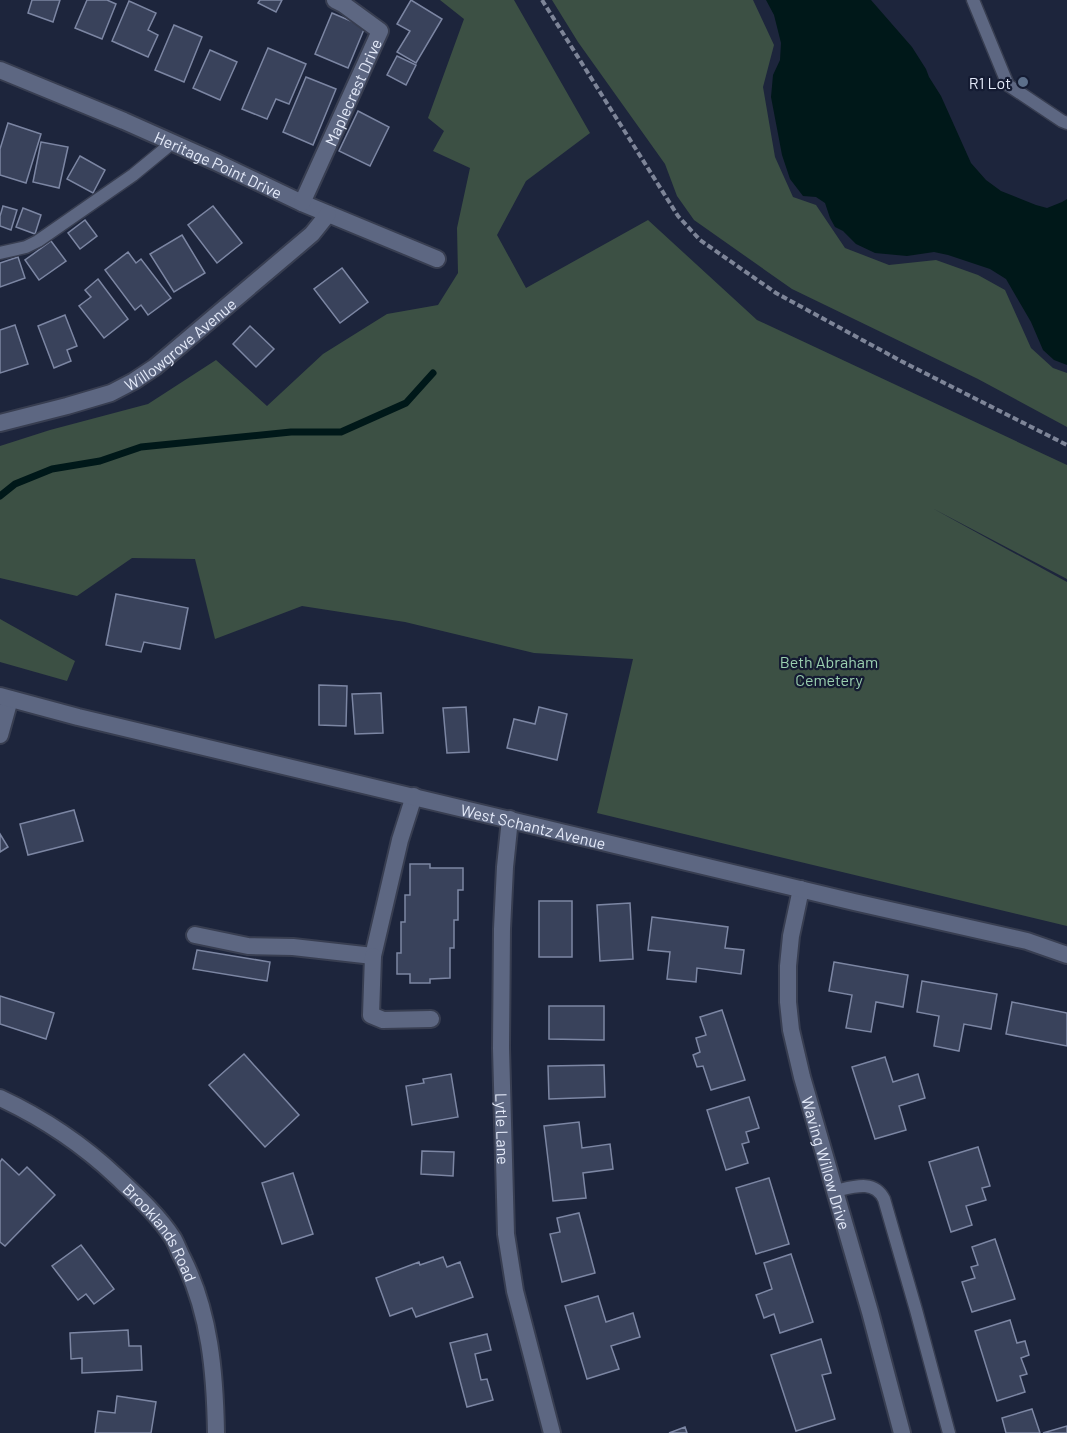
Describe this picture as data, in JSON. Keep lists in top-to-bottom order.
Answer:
{
  "streets": {
    "street": [
      "Maplecrest Drive",
      "Heritage Point Drive",
      "Willowgrove Avenue",
      "West Schantz Avenue",
      "Lytle Lane",
      "Waving Willow Drive",
      "Brooklands Road"
    ]
  },
  "crossings": [
    ["Maplecrest Drive", "Heritage Point Drive"],
    ["Heritage Point Drive", "Willowgrove Avenue"],
    ["West Schantz Avenue", "Lytle Lane"],
    ["West Schantz Avenue", "Waving Willow Drive"]
  ],
  "parks": ["Beth Abraham Cemetery"],
  "places": ["R1 Lot"]
}
